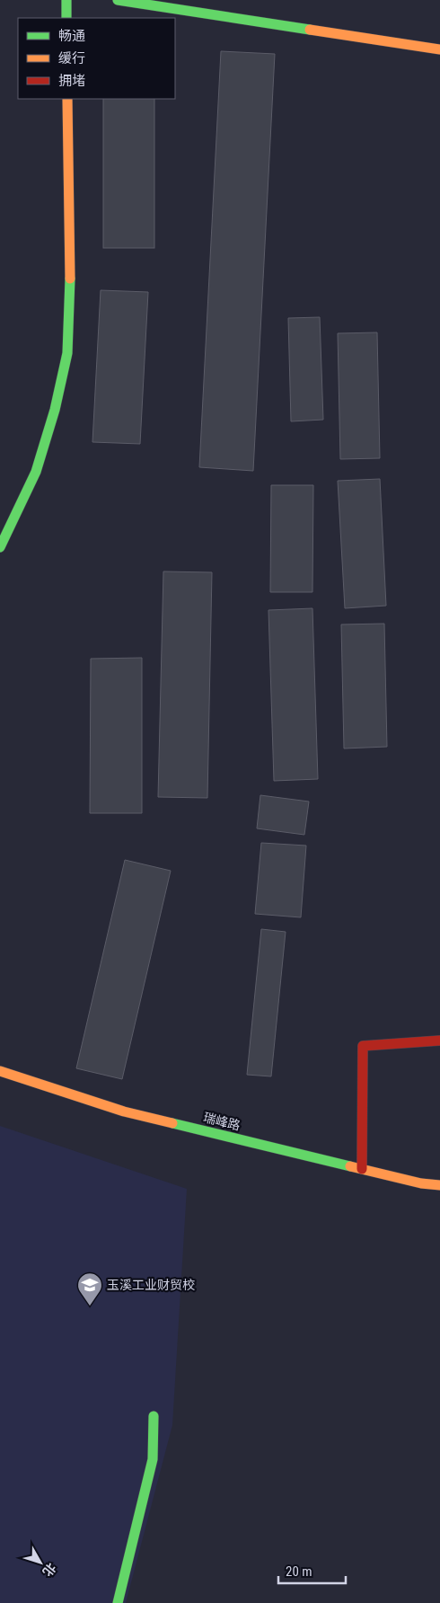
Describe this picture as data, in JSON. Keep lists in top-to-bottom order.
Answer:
{
  "streets": {
    "street": ["瑞峰路"]
  },
  "places": {
    "school or university": ["玉溪工业财贸校"]
  },
  "legend": ["畅通", "缓行", "拥堵"],
  "scale_bar": "20 m",
  "north": "bottom right"
}
